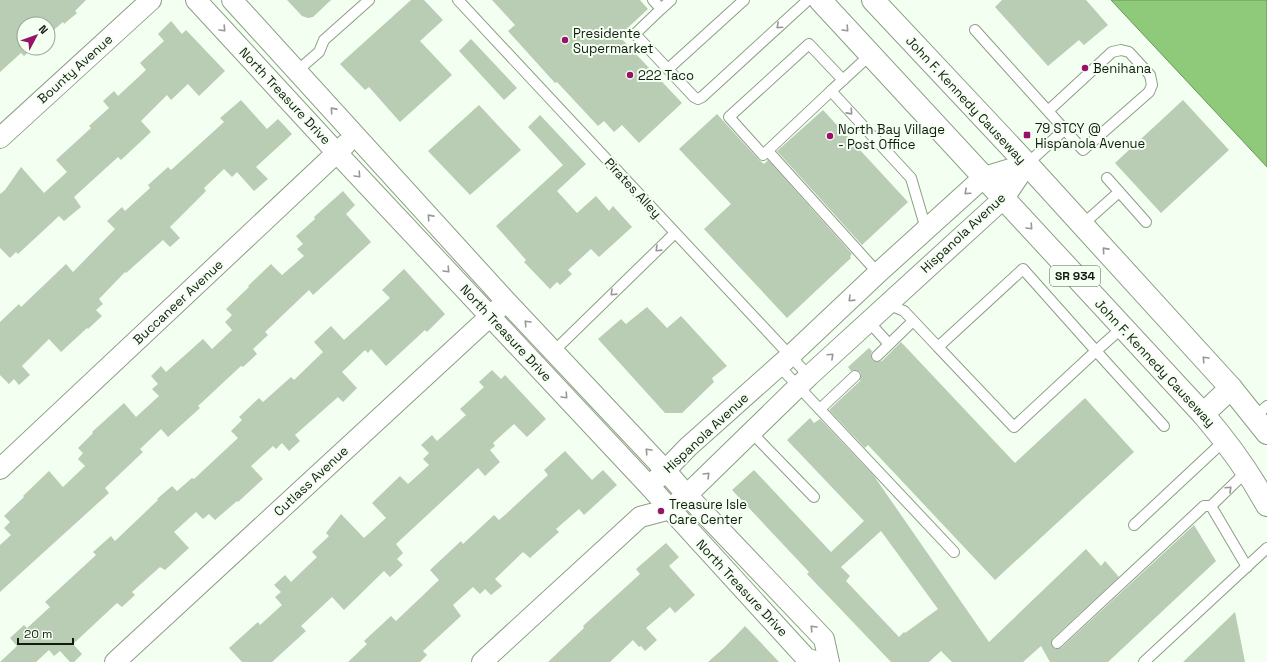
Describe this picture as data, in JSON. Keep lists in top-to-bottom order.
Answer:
{
  "streets": {
    "main road": ["John F. Kennedy Causeway", "SR 934"],
    "street": [
      "Bounty Avenue",
      "North Treasure Drive",
      "Hispanola Avenue",
      "Buccaneer Avenue",
      "Cutlass Avenue"
    ],
    "lane": ["Pirates Alley"]
  },
  "crossings": [
    ["North Treasure Drive", "Hispanola Avenue"],
    ["North Treasure Drive", "Buccaneer Avenue"],
    ["North Treasure Drive", "Cutlass Avenue"],
    ["John F. Kennedy Causeway", "Hispanola Avenue"],
    ["Pirates Alley", "Hispanola Avenue"]
  ],
  "places": {
    "other": [
      "Presidente Supermarket",
      "Benihana",
      "222 Taco",
      "North Bay Village - Post Office",
      "Treasure Isle Care Center"
    ],
    "transit": ["79 STCY @ Hispanola Avenue"]
  },
  "scale_bar": "20 m",
  "north": "top right"
}
